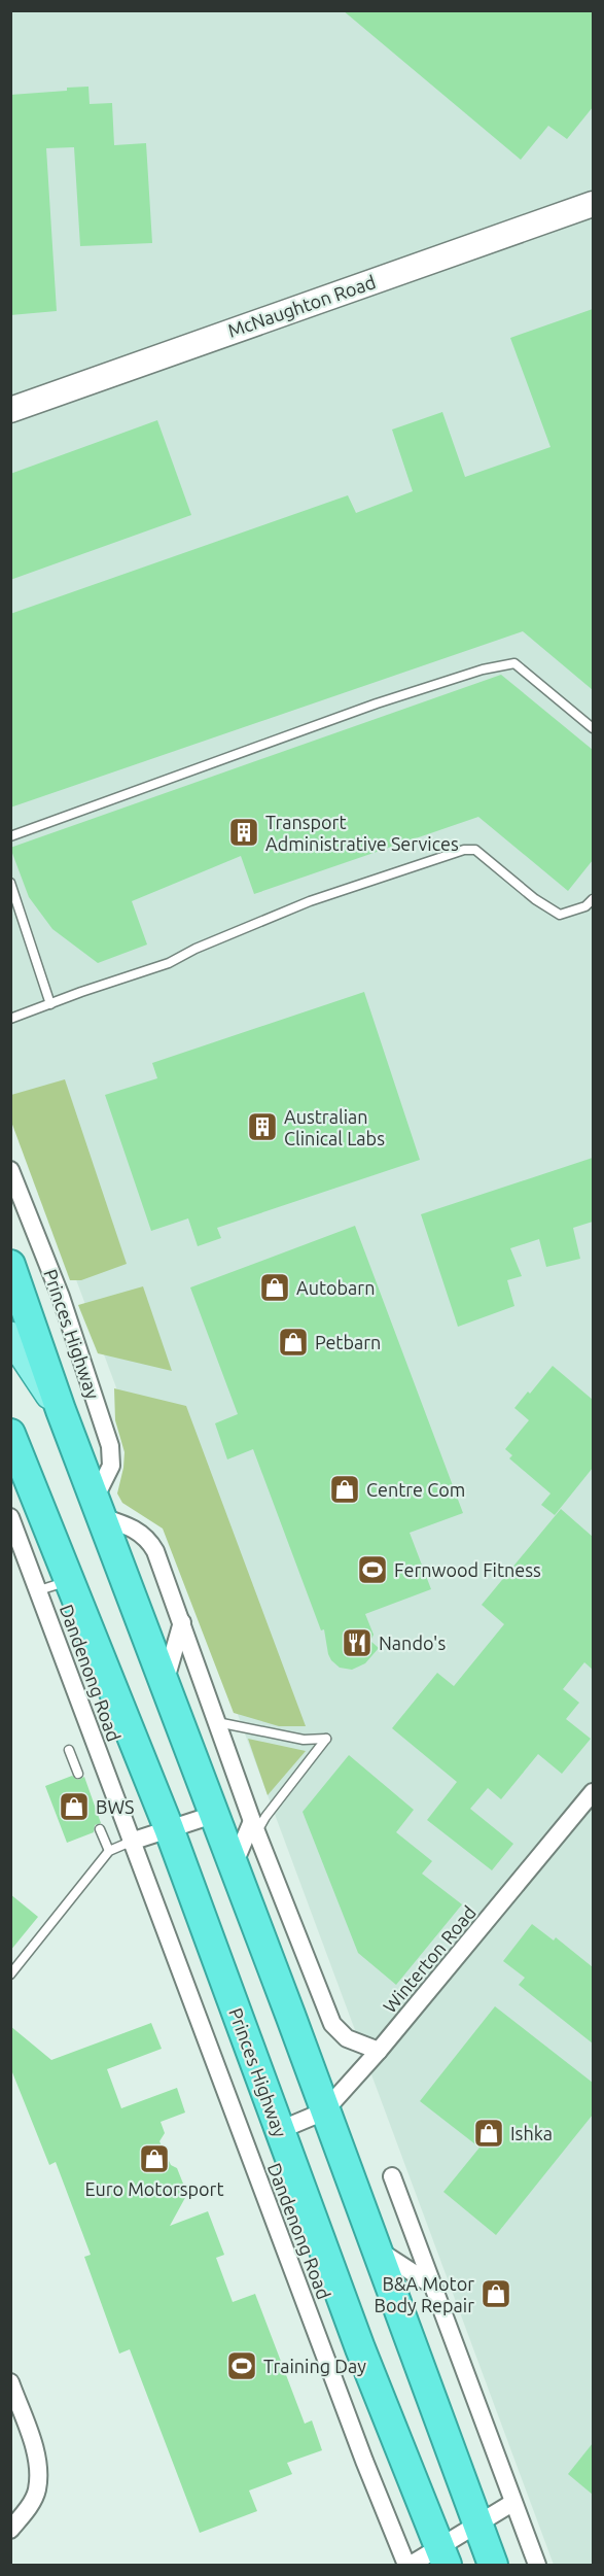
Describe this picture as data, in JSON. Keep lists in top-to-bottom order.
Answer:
{
  "streets": {
    "highway": ["Princes Highway"],
    "main road": ["McNaughton Road"],
    "street": ["Dandenong Road", "Winterton Road"]
  },
  "crossings": [
    ["Princes Highway", "Dandenong Road"],
    ["Princes Highway", "Winterton Road"]
  ],
  "places": {
    "building": ["Transport Administrative Services", "Australian Clinical Labs"],
    "shop": [
      "Autobarn",
      "Petbarn",
      "Centre Com",
      "BWS",
      "Ishka",
      "Euro Motorsport",
      "B&A Motor Body Repair"
    ],
    "sports": ["Fernwood Fitness", "Training Day"],
    "restaurant": ["Nando's"]
  }
}
